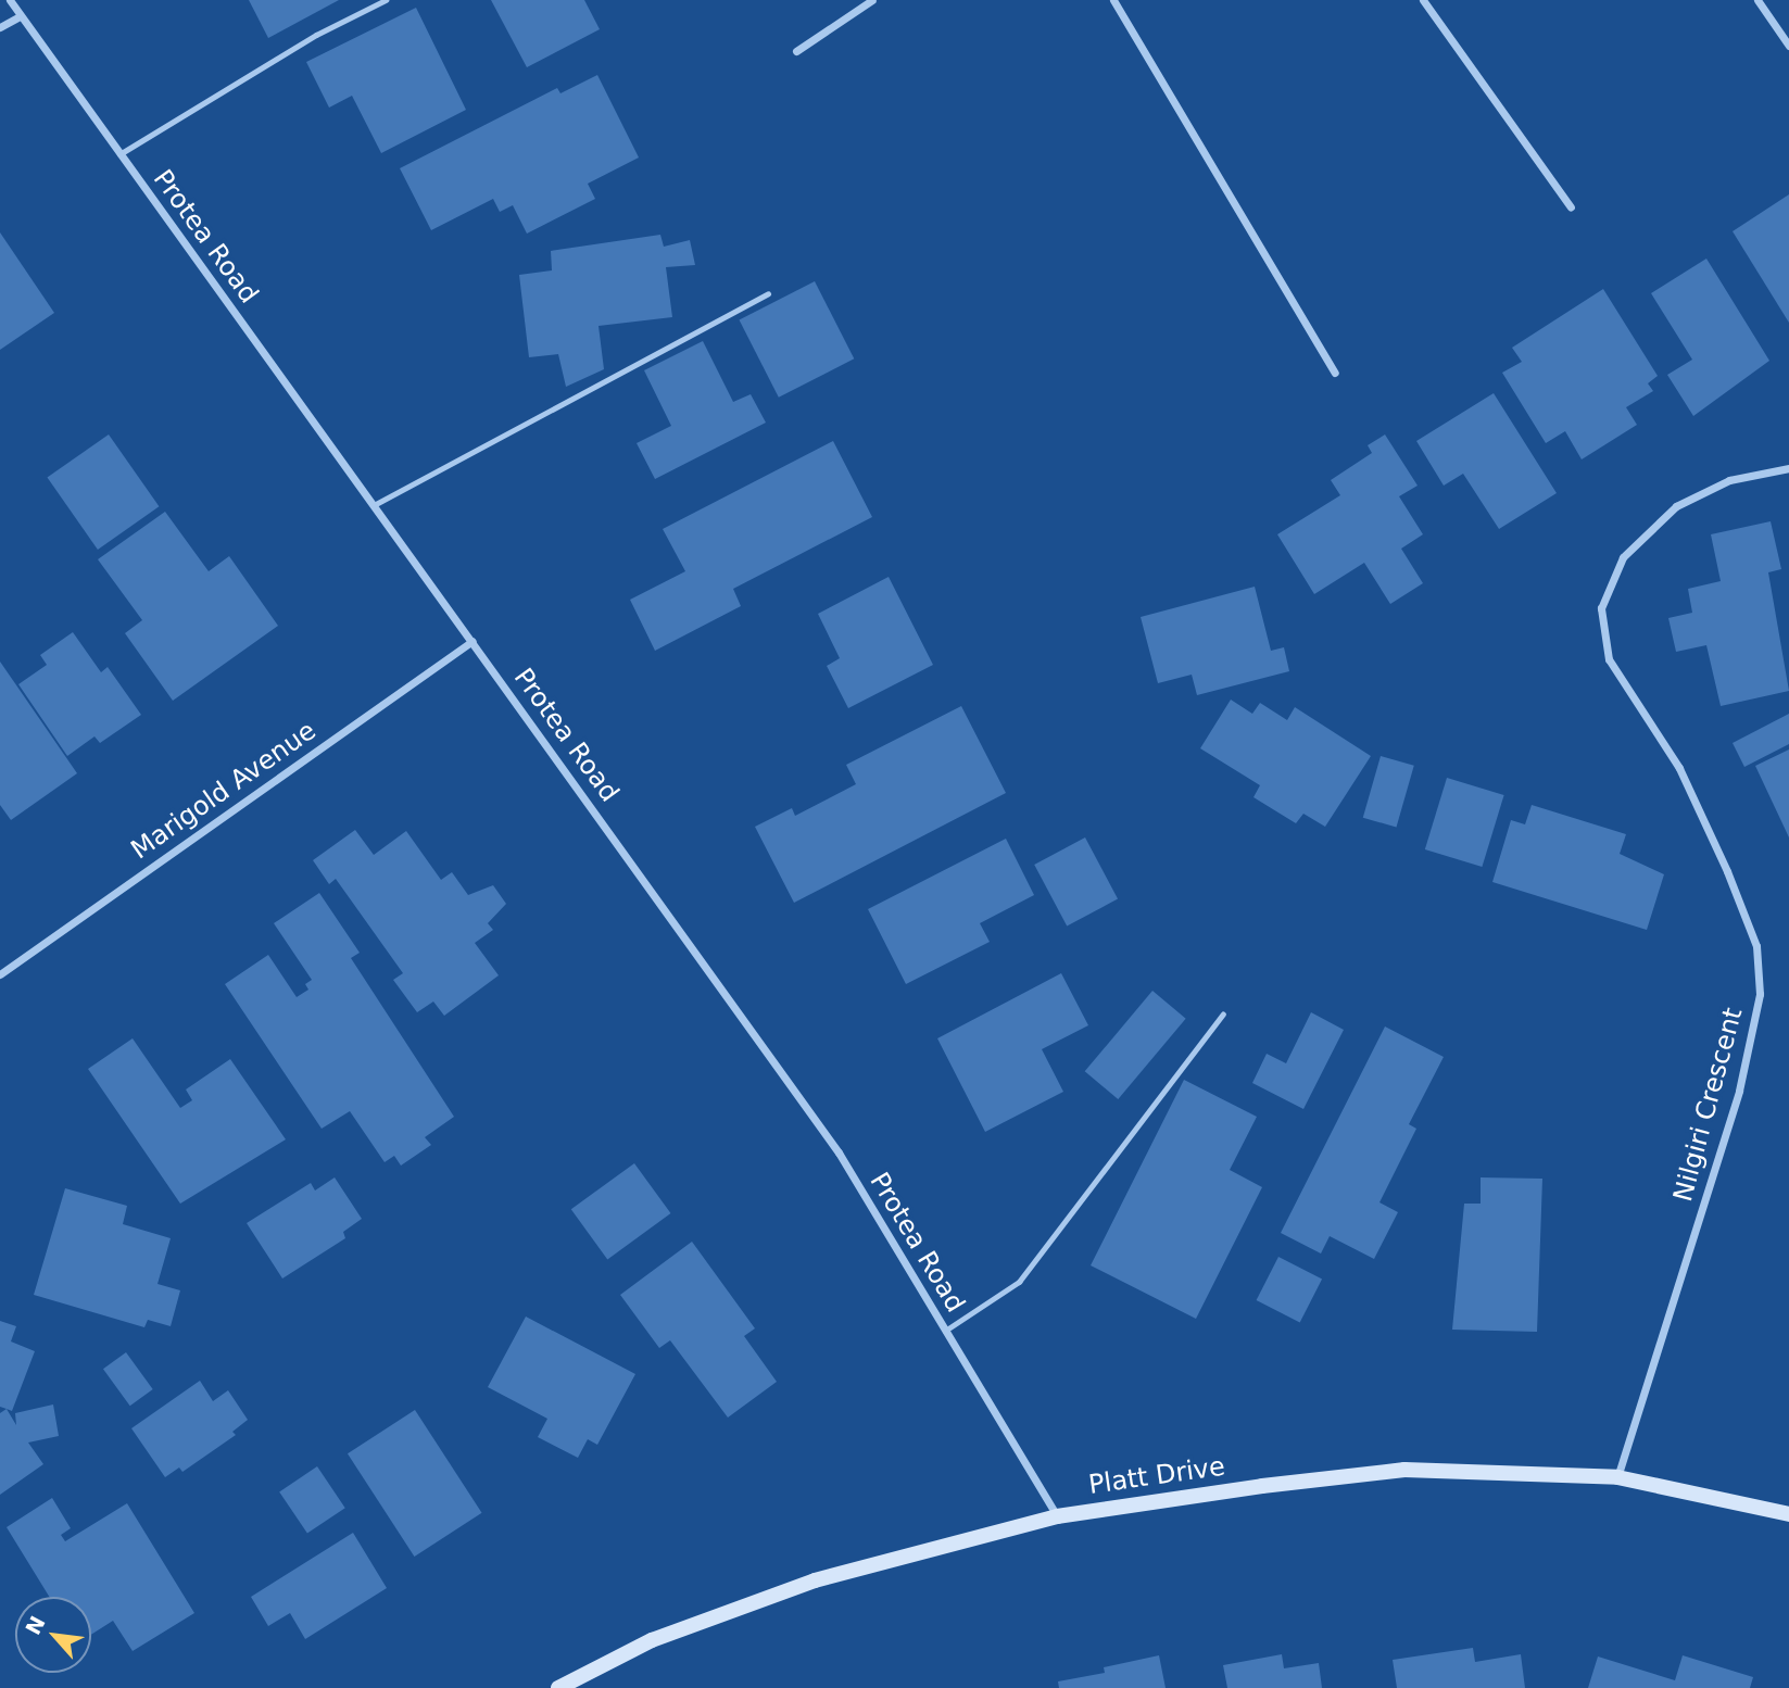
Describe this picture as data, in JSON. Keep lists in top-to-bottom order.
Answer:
{
  "streets": {
    "street": [
      "Protea Road",
      "Marigold Avenue",
      "Nilgiri Crescent",
      "Platt Drive"
    ]
  },
  "crossings": [
    ["Protea Road", "Marigold Avenue"],
    ["Protea Road", "Platt Drive"],
    ["Nilgiri Crescent", "Platt Drive"]
  ],
  "north": "top left"
}
